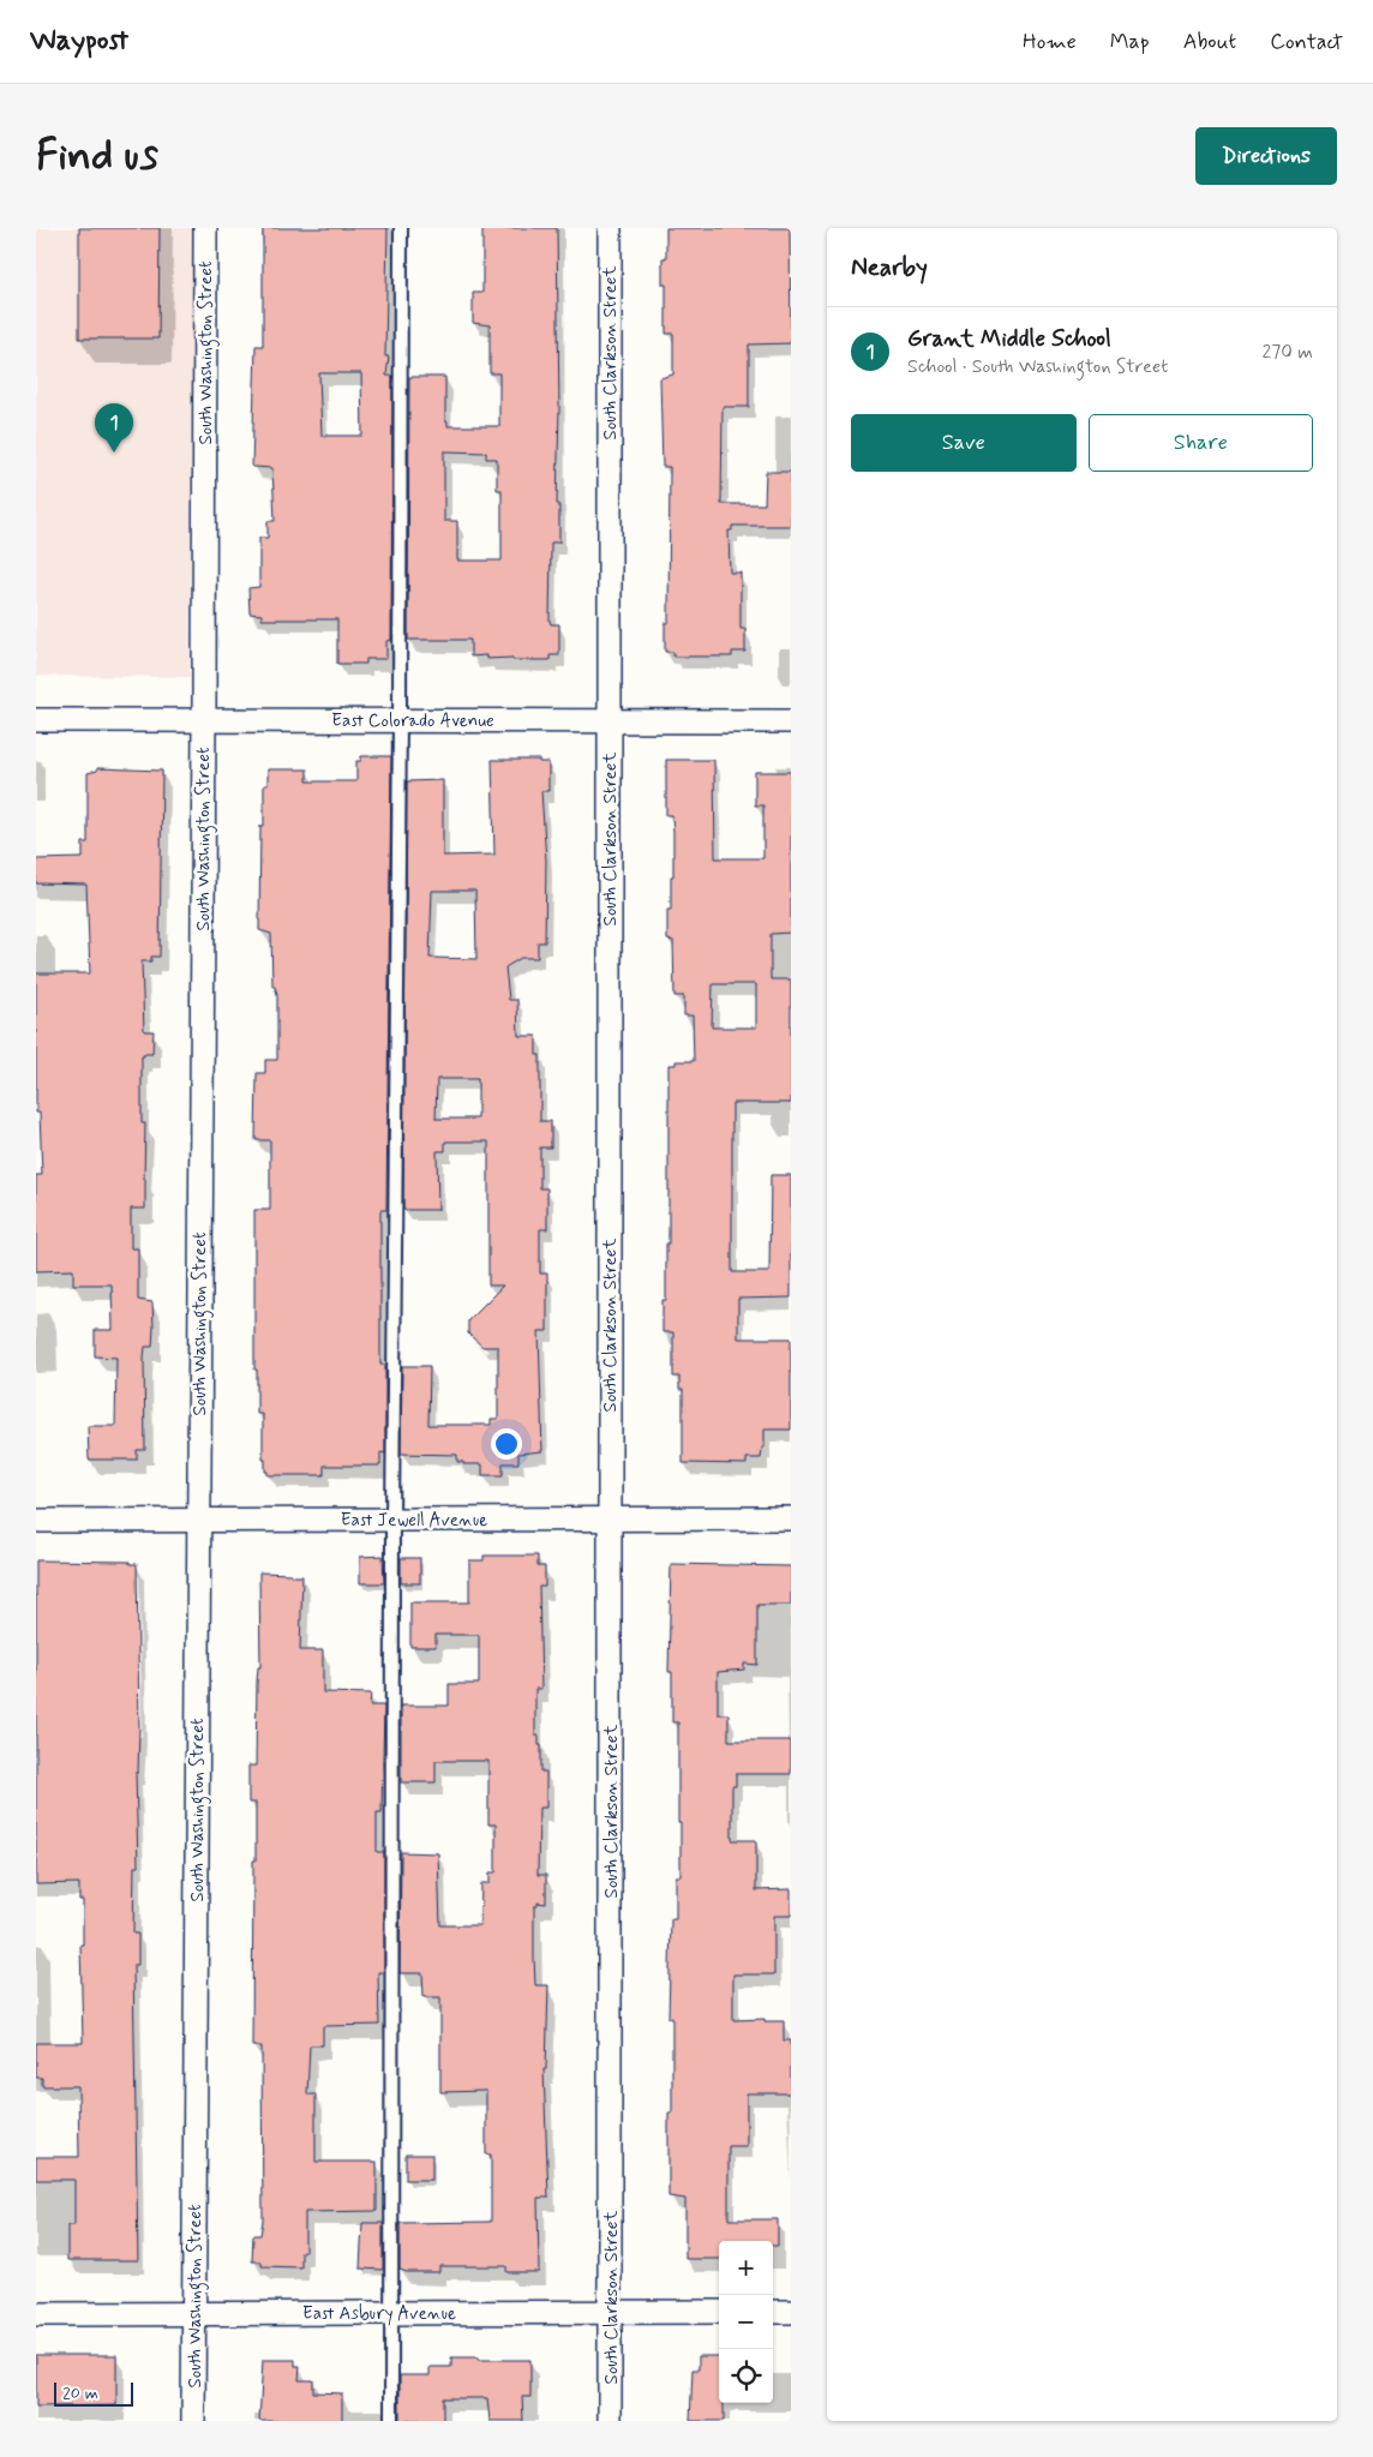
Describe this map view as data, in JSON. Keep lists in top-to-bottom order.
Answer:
{
  "streets": {
    "street": [
      "South Washington Street",
      "South Clarkson Street",
      "East Colorado Avenue",
      "East Jewell Avenue",
      "East Asbury Avenue"
    ]
  },
  "crossings": [
    ["South Washington Street", "East Colorado Avenue"],
    ["South Washington Street", "East Jewell Avenue"],
    ["South Washington Street", "East Asbury Avenue"],
    ["South Clarkson Street", "East Colorado Avenue"],
    ["South Clarkson Street", "East Jewell Avenue"],
    ["South Clarkson Street", "East Asbury Avenue"]
  ],
  "scale_bar": "20 m",
  "page": {
    "header": "Waypost",
    "nav": [
      "Home",
      "Map",
      "About",
      "Contact"
    ],
    "buttons": [
      "Directions",
      ["Save", "Share"]
    ],
    "title": "Find us",
    "heading": "Nearby",
    "list": [
      {
        "mark": "1",
        "name": "Grant Middle School",
        "note": "School · South Washington Street",
        "value": "270 m"
      }
    ],
    "pins": "1",
    "map_buttons": ["+", "−"],
    "scale": "20 m"
  }
}
